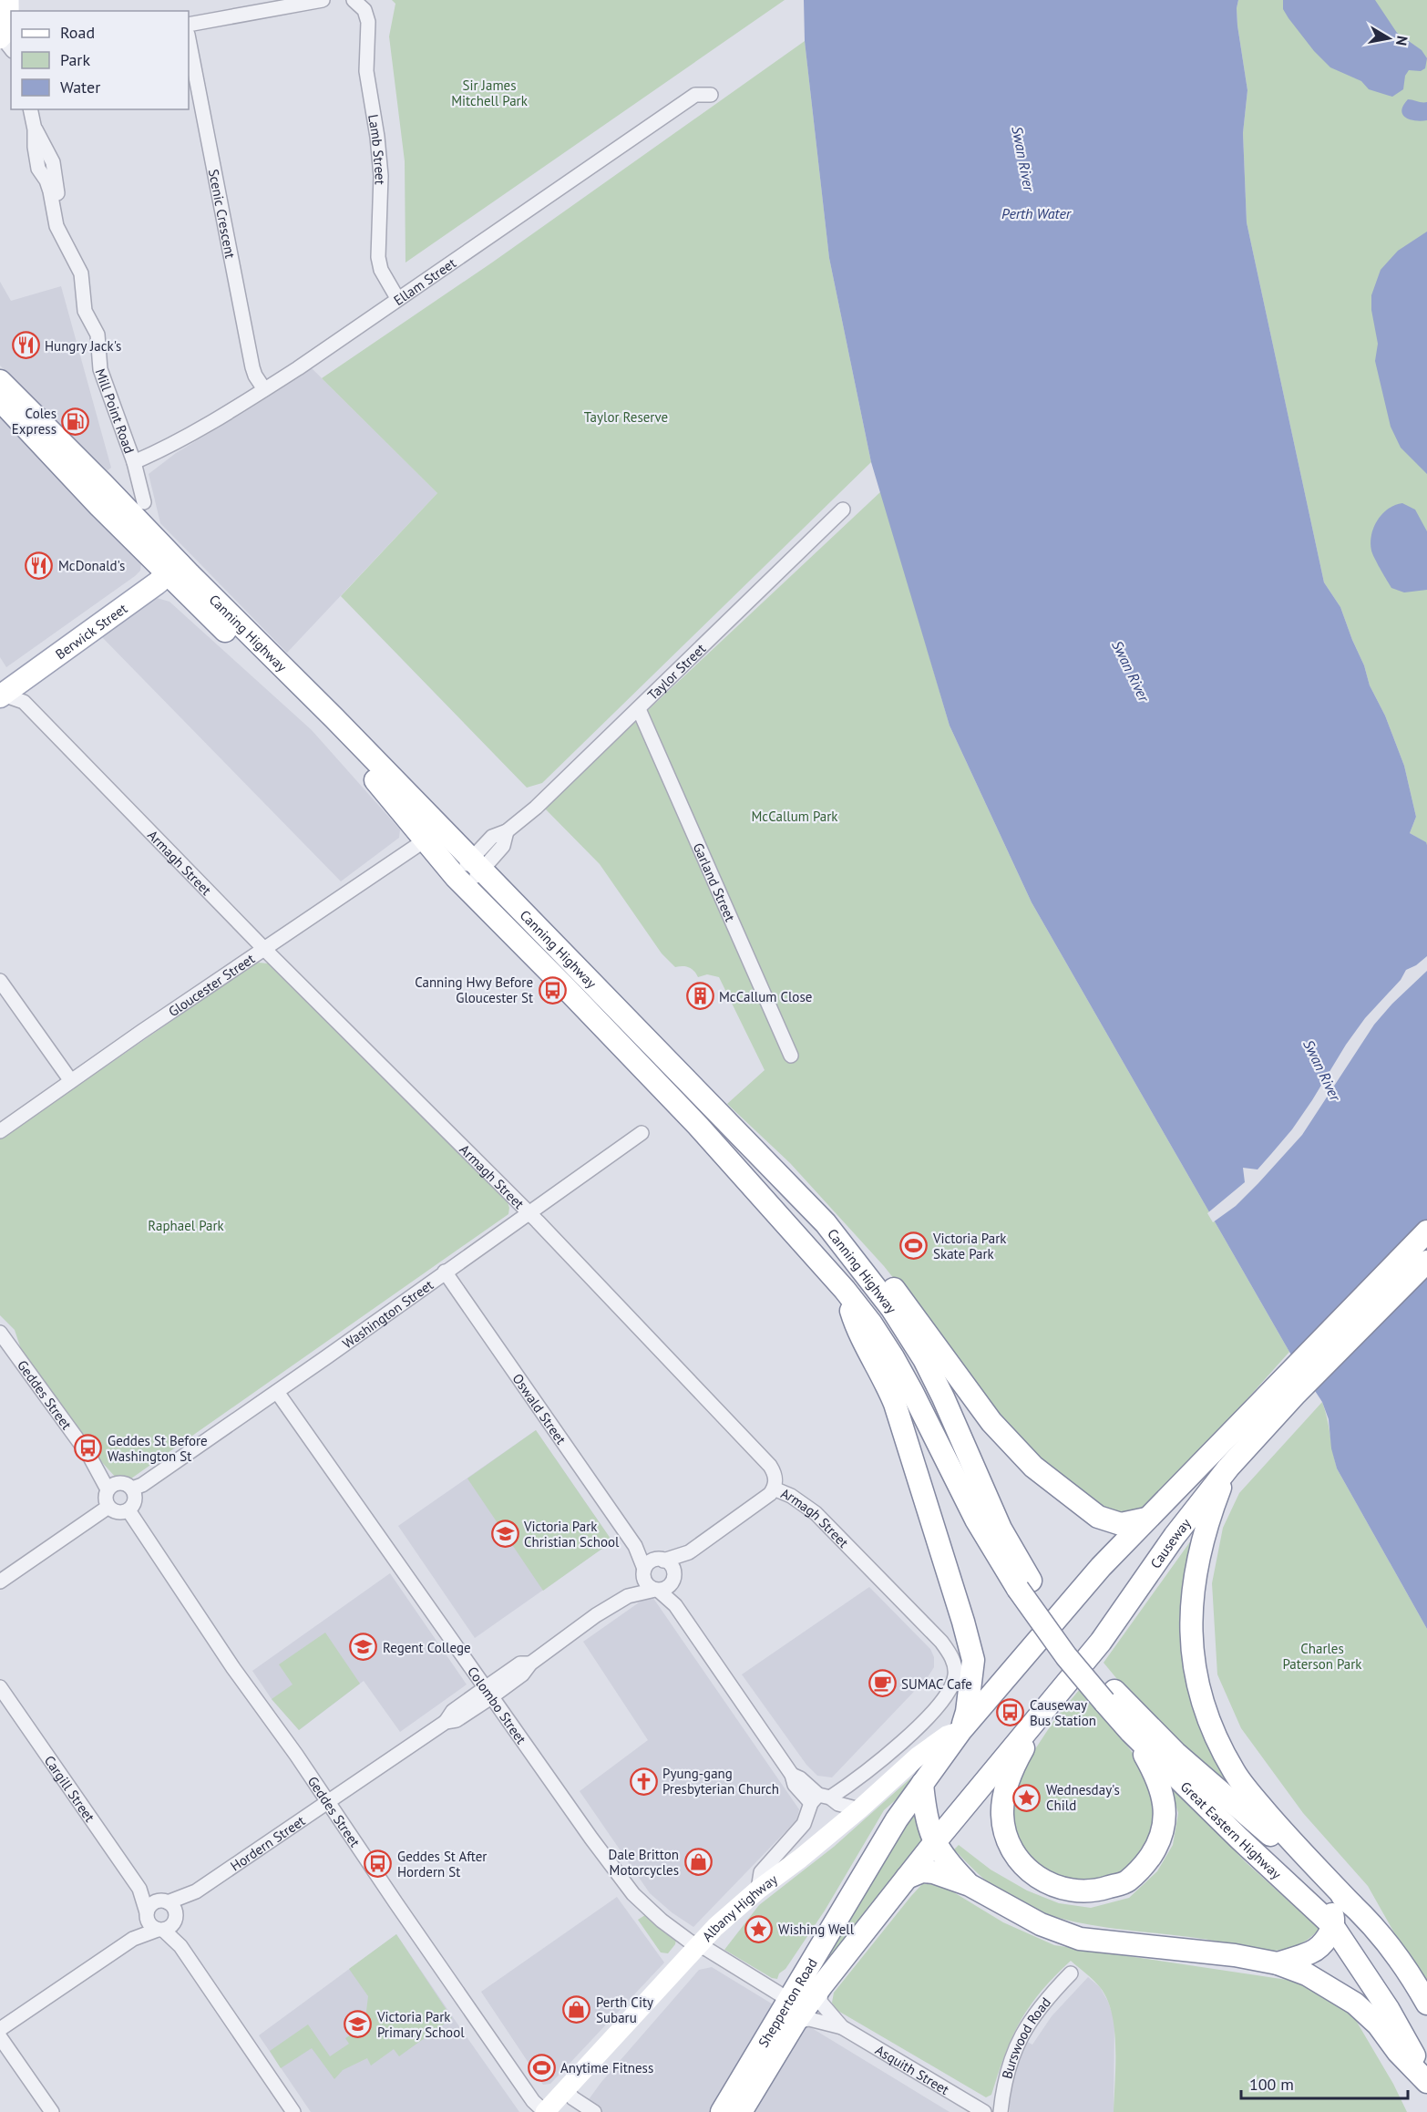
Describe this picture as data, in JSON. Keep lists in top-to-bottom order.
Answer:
{
  "streets": {
    "main road": [
      "Berwick Street",
      "Canning Highway",
      "Causeway",
      "Great Eastern Highway",
      "Albany Highway",
      "Shepperton Road"
    ],
    "street": [
      "Lamb Street",
      "Scenic Crescent",
      "Ellam Street",
      "Mill Point Road",
      "Taylor Street",
      "Armagh Street",
      "Garland Street",
      "Gloucester Street",
      "Washington Street",
      "Geddes Street",
      "Oswald Street",
      "Colombo Street",
      "Cargill Street",
      "Hordern Street",
      "Burswood Road",
      "Asquith Street"
    ]
  },
  "crossings": [
    ["Lamb Street", "Ellam Street"],
    ["Scenic Crescent", "Ellam Street"],
    ["Ellam Street", "Mill Point Road"],
    ["Berwick Street", "Canning Highway"],
    ["Berwick Street", "Armagh Street"],
    ["Canning Highway", "Taylor Street"],
    ["Canning Highway", "Gloucester Street"],
    ["Canning Highway", "Great Eastern Highway"],
    ["Taylor Street", "Garland Street"],
    ["Armagh Street", "Gloucester Street"],
    ["Armagh Street", "Washington Street"],
    ["Washington Street", "Geddes Street"],
    ["Washington Street", "Oswald Street"],
    ["Washington Street", "Colombo Street"],
    ["Geddes Street", "Hordern Street"],
    ["Geddes Street", "Albany Highway"],
    ["Oswald Street", "Hordern Street"],
    ["Causeway", "Albany Highway"],
    ["Causeway", "Shepperton Road"],
    ["Colombo Street", "Hordern Street"],
    ["Colombo Street", "Albany Highway"],
    ["Cargill Street", "Hordern Street"],
    ["Shepperton Road", "Asquith Street"]
  ],
  "water": ["Swan River", "Perth Water"],
  "parks": [
    "Sir James Mitchell Park",
    "Taylor Reserve",
    "McCallum Park",
    "Raphael Park",
    "Charles Paterson Park"
  ],
  "places": {
    "restaurant": ["Hungry Jack's", "McDonald's"],
    "fuel station": ["Coles Express"],
    "bus stop": [
      "Canning Hwy Before Gloucester St",
      "Geddes St Before Washington St",
      "Causeway Bus Station",
      "Geddes St After Hordern St"
    ],
    "building": ["McCallum Close"],
    "sports": ["Victoria Park Skate Park", "Anytime Fitness"],
    "school or university": ["Victoria Park Christian School", "Regent College", "Victoria Park Primary School"],
    "cafe": ["SUMAC Cafe"],
    "church": ["Pyung-gang Presbyterian Church"],
    "place": ["Wednesday's Child", "Wishing Well"],
    "shop": ["Dale Britton Motorcycles", "Perth City Subaru"]
  },
  "legend": ["Road", "Park", "Water"],
  "scale_bar": "100 m",
  "north": "right"
}
